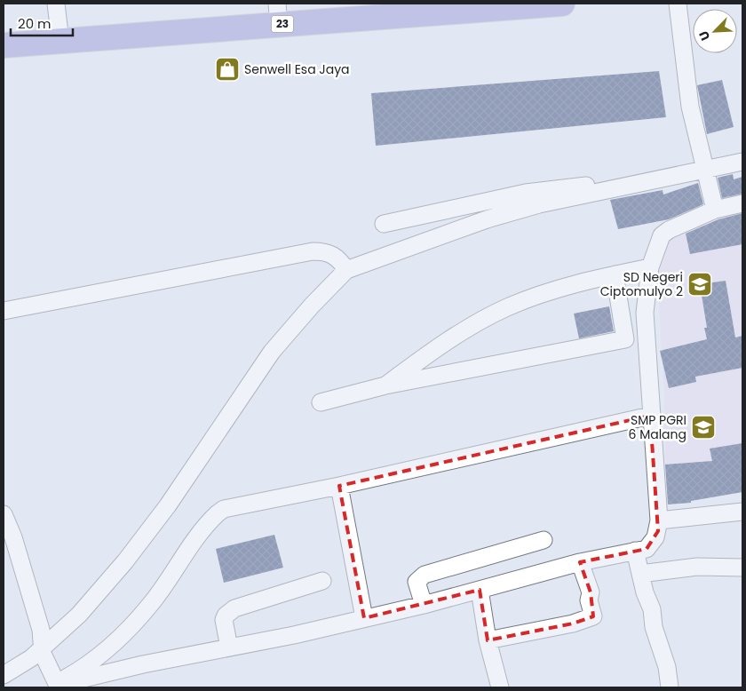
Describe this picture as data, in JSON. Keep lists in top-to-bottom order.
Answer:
{
  "streets": {
    "highway": ["23"]
  },
  "places": {
    "shop": ["Senwell Esa Jaya"],
    "school or university": ["SD Negeri Ciptomulyo 2", "SMP PGRI 6 Malang"]
  },
  "scale_bar": "20 m",
  "north": "bottom left"
}
